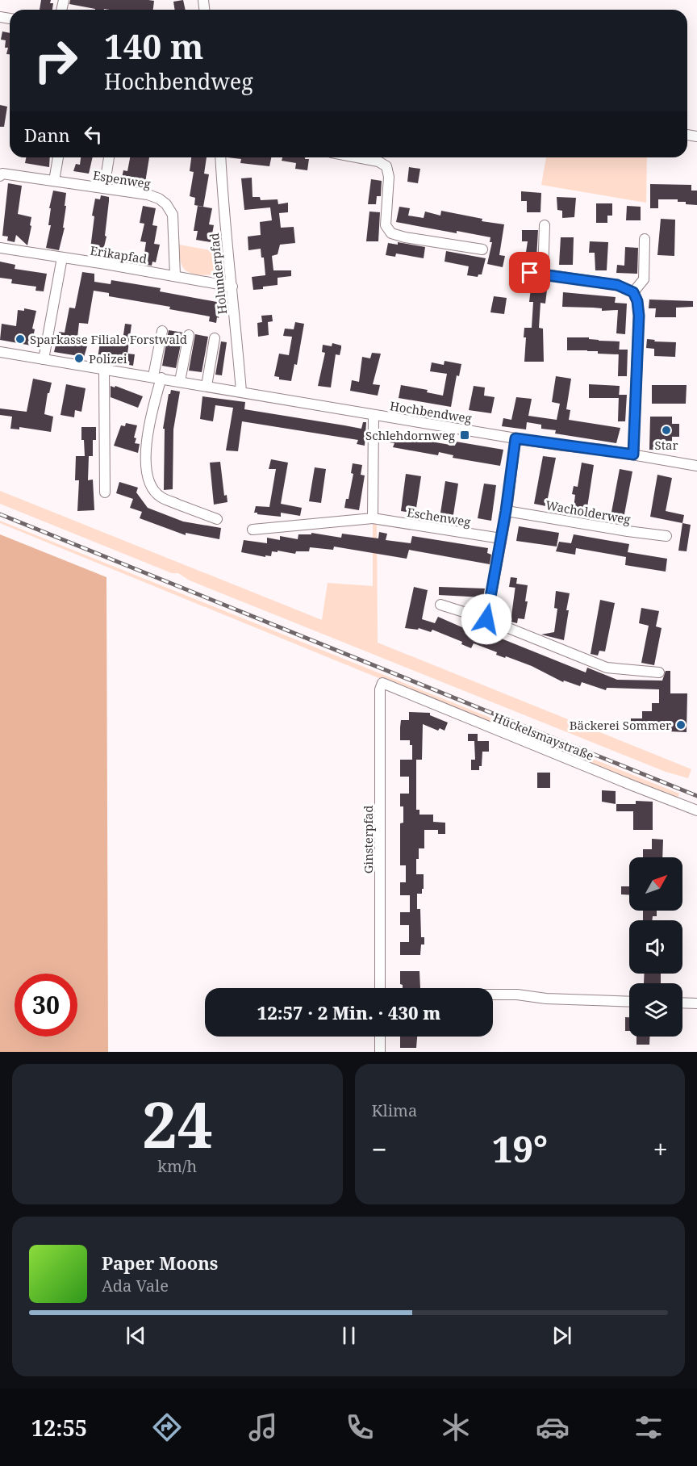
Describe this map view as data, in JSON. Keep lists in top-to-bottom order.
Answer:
{
  "streets": {
    "street": [
      "Espenweg",
      "Erikapfad",
      "Holunderpfad",
      "Hochbendweg",
      "Wacholderweg",
      "Eschenweg",
      "Hückelsmaystraße",
      "Ginsterpfad"
    ]
  },
  "crossings": [
    ["Espenweg", "Erikapfad"],
    ["Erikapfad", "Holunderpfad"],
    ["Holunderpfad", "Hochbendweg"],
    ["Hückelsmaystraße", "Ginsterpfad"]
  ],
  "places": {
    "other": [
      "Sparkasse Filiale Forstwald",
      "Polizei",
      "Star",
      "Bäckerei Sommer"
    ],
    "transit": ["Schlehdornweg"]
  },
  "north": "top right",
  "page": {
    "turn": ["140 m", "Hochbendweg"],
    "then": "Dann",
    "limit": "30",
    "trip": "12:57 · 2 Min. · 430 m",
    "tile": [
      ["24", "km/h"],
      "Klima"
    ],
    "heat": ["−", "19°", "+"],
    "song": ["Paper Moons", "Ada Vale"],
    "tabs": "12:55"
  }
}
